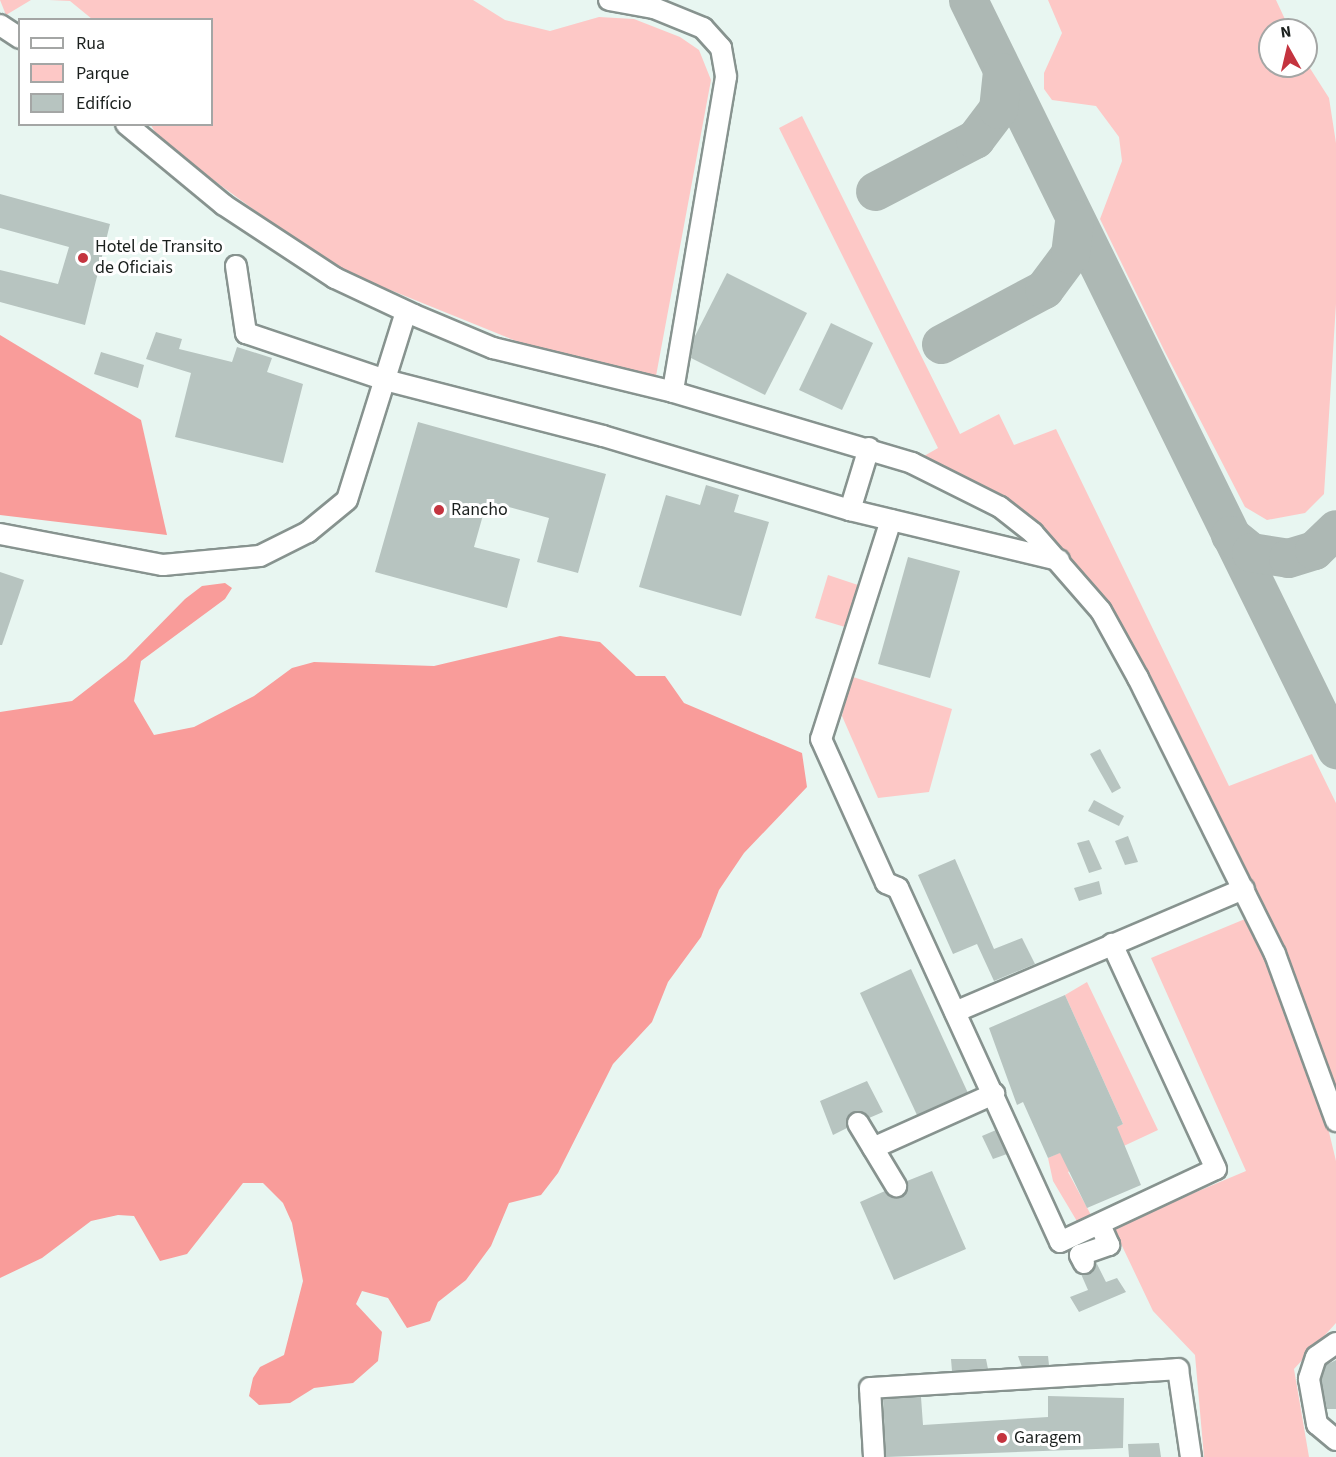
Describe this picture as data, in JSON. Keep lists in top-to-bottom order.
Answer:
{
  "places": ["Hotel de Transito de Oficiais", "Rancho", "Garagem"],
  "legend": ["Rua", "Parque", "Edifício"],
  "north": "top"
}
